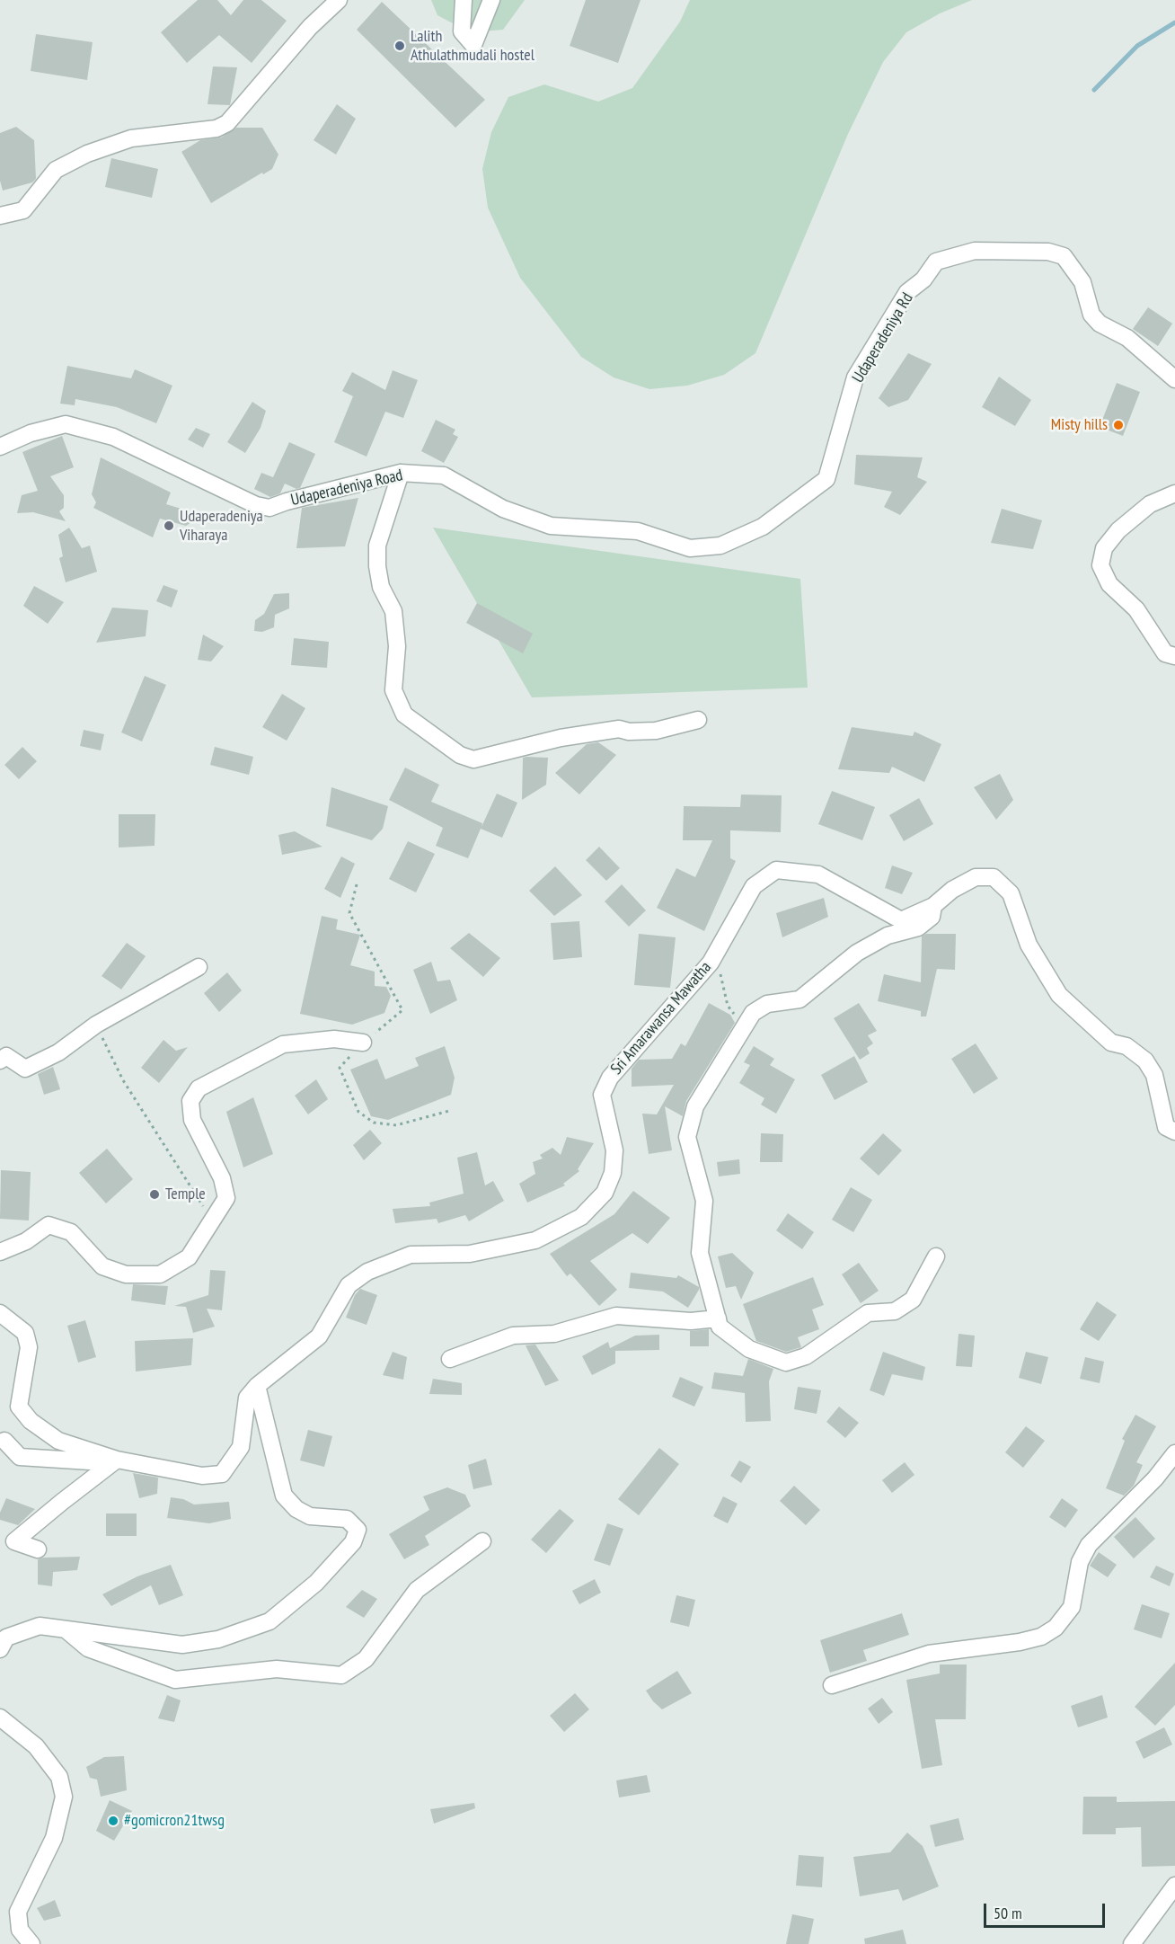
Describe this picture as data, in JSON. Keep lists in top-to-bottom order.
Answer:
{
  "streets": {
    "street": ["Udaperadeniya Rd", "Udaperadeniya Road", "Sri Amarawansa Mawatha"]
  },
  "crossings": [
    ["Udaperadeniya Rd", "Udaperadeniya Road"]
  ],
  "places": [
    "Lalith Athulathmudali hostel",
    "Misty hills",
    "Udaperadeniya Viharaya",
    "Temple",
    "#gomicron21twsg"
  ],
  "scale_bar": "50 m"
}
